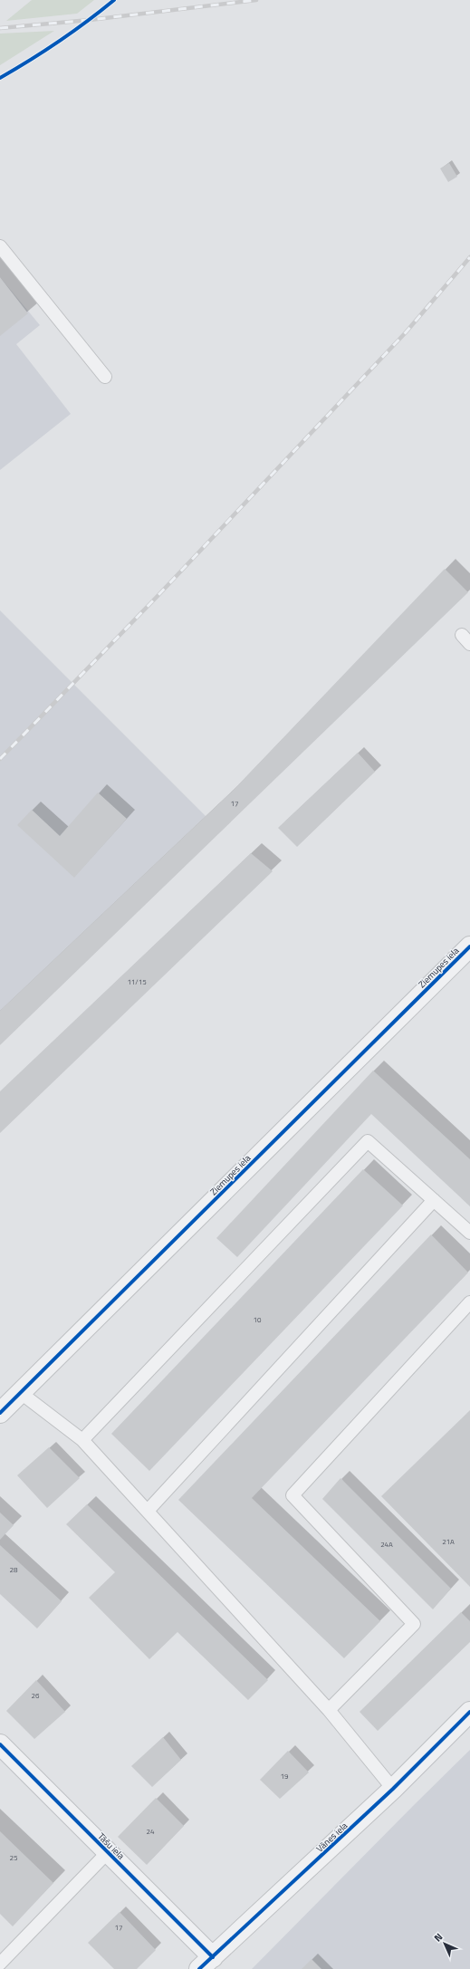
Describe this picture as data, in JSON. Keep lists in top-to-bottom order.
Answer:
{
  "streets": {
    "street": ["Ziemupes iela", "Vānes iela", "Tāšu iela"]
  },
  "crossings": [
    ["Vānes iela", "Tāšu iela"]
  ],
  "house_numbers": [
    "17",
    "11/15",
    "10",
    "21A",
    "24A",
    "28",
    "26",
    "19",
    "24",
    "25",
    "17"
  ],
  "north": "top left"
}
